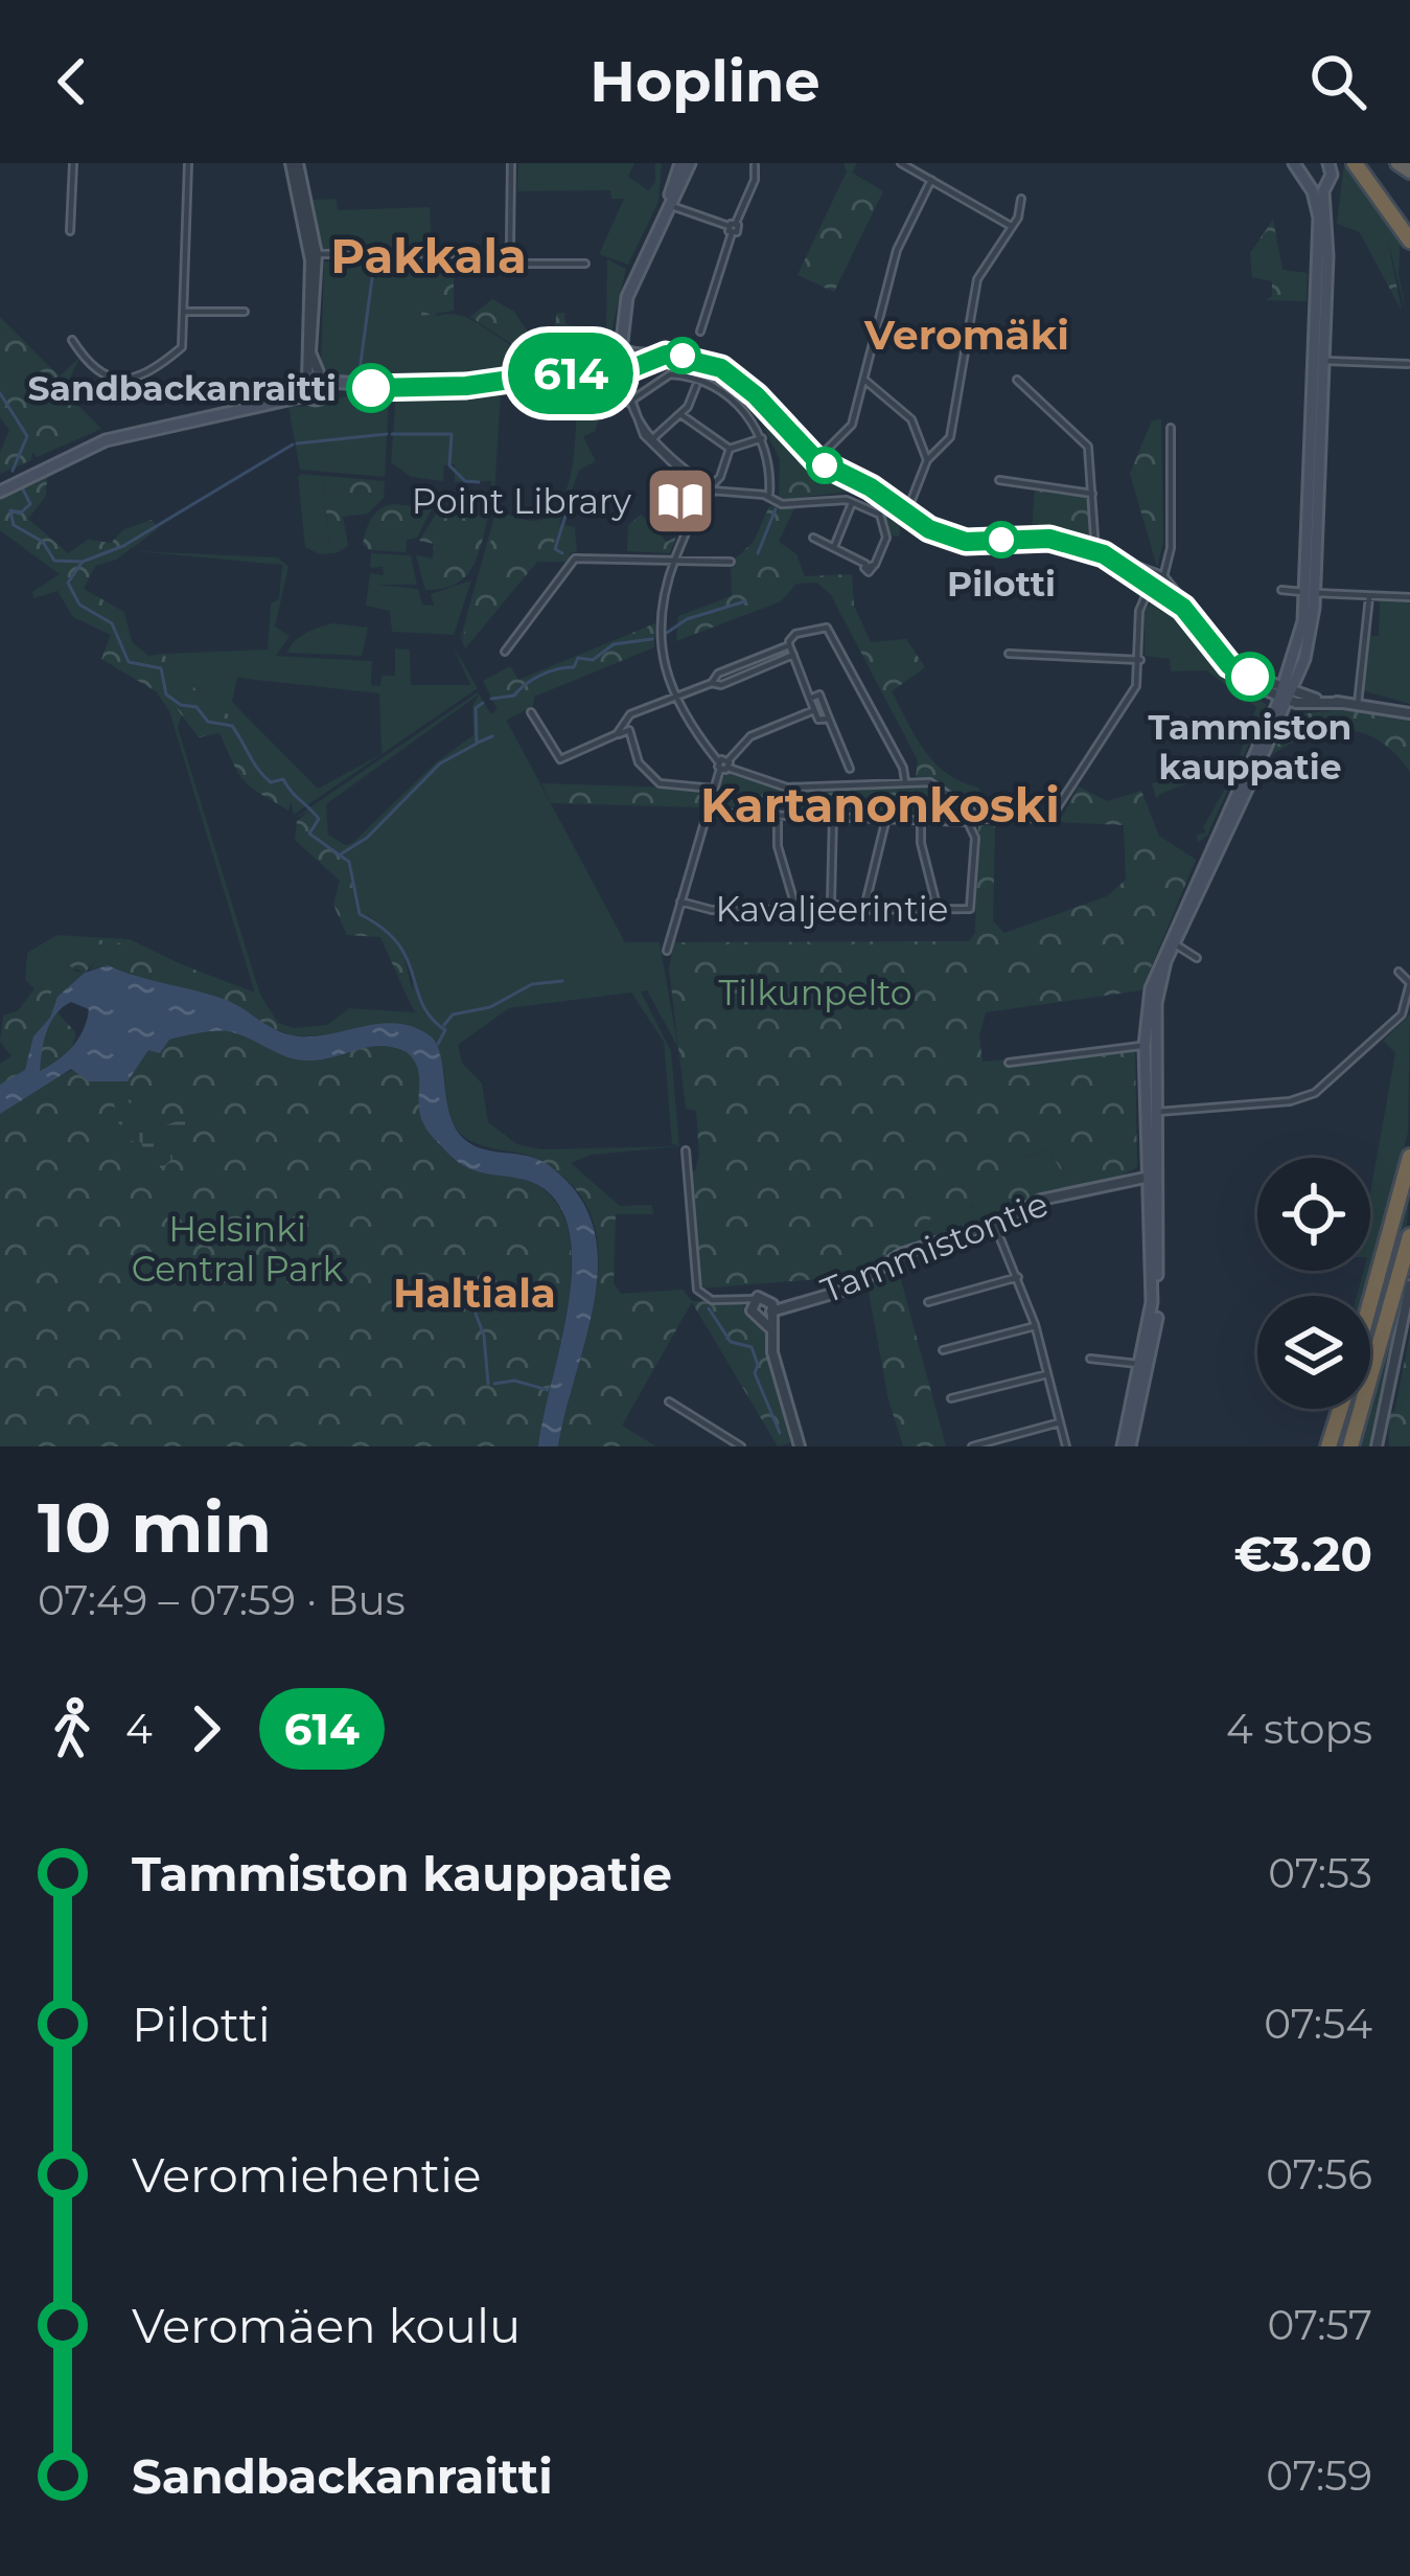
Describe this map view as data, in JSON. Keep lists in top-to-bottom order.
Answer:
{
  "streets": {
    "street": ["Kavaljeerintie", "Tammistontie"]
  },
  "districts": [
    "Pakkala",
    "Veromäki",
    "Kartanonkoski",
    "Haltiala"
  ],
  "parks": ["Tilkunpelto", "Helsinki Central Park"],
  "places": {
    "other": ["Sandbackanraitti", "Pilotti", "Tammiston kauppatie"],
    "library": ["Point Library"]
  },
  "lines": ["bus line 614"],
  "page": {
    "header": "Hopline",
    "on_map": "614",
    "heading": ["10 min", "07:49 – 07:59 · Bus", "€3.20"],
    "legs": ["4", "614", "4 stops"],
    "list": [
      {
        "name": "Tammiston kauppatie",
        "value": "07:53"
      },
      {
        "name": "Pilotti",
        "value": "07:54"
      },
      {
        "name": "Veromiehentie",
        "value": "07:56"
      },
      {
        "name": "Veromäen koulu",
        "value": "07:57"
      },
      {
        "name": "Sandbackanraitti",
        "value": "07:59"
      }
    ]
  }
}
